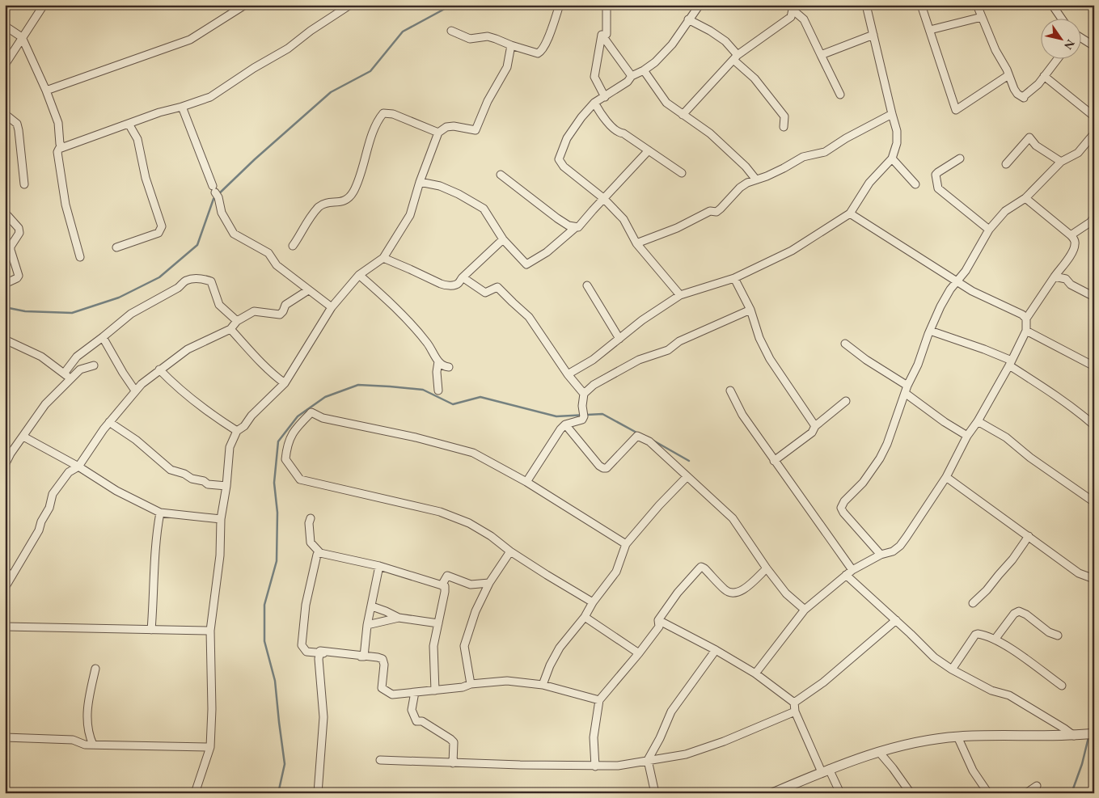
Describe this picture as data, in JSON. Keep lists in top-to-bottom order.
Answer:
{
  "north": "bottom right"
}
